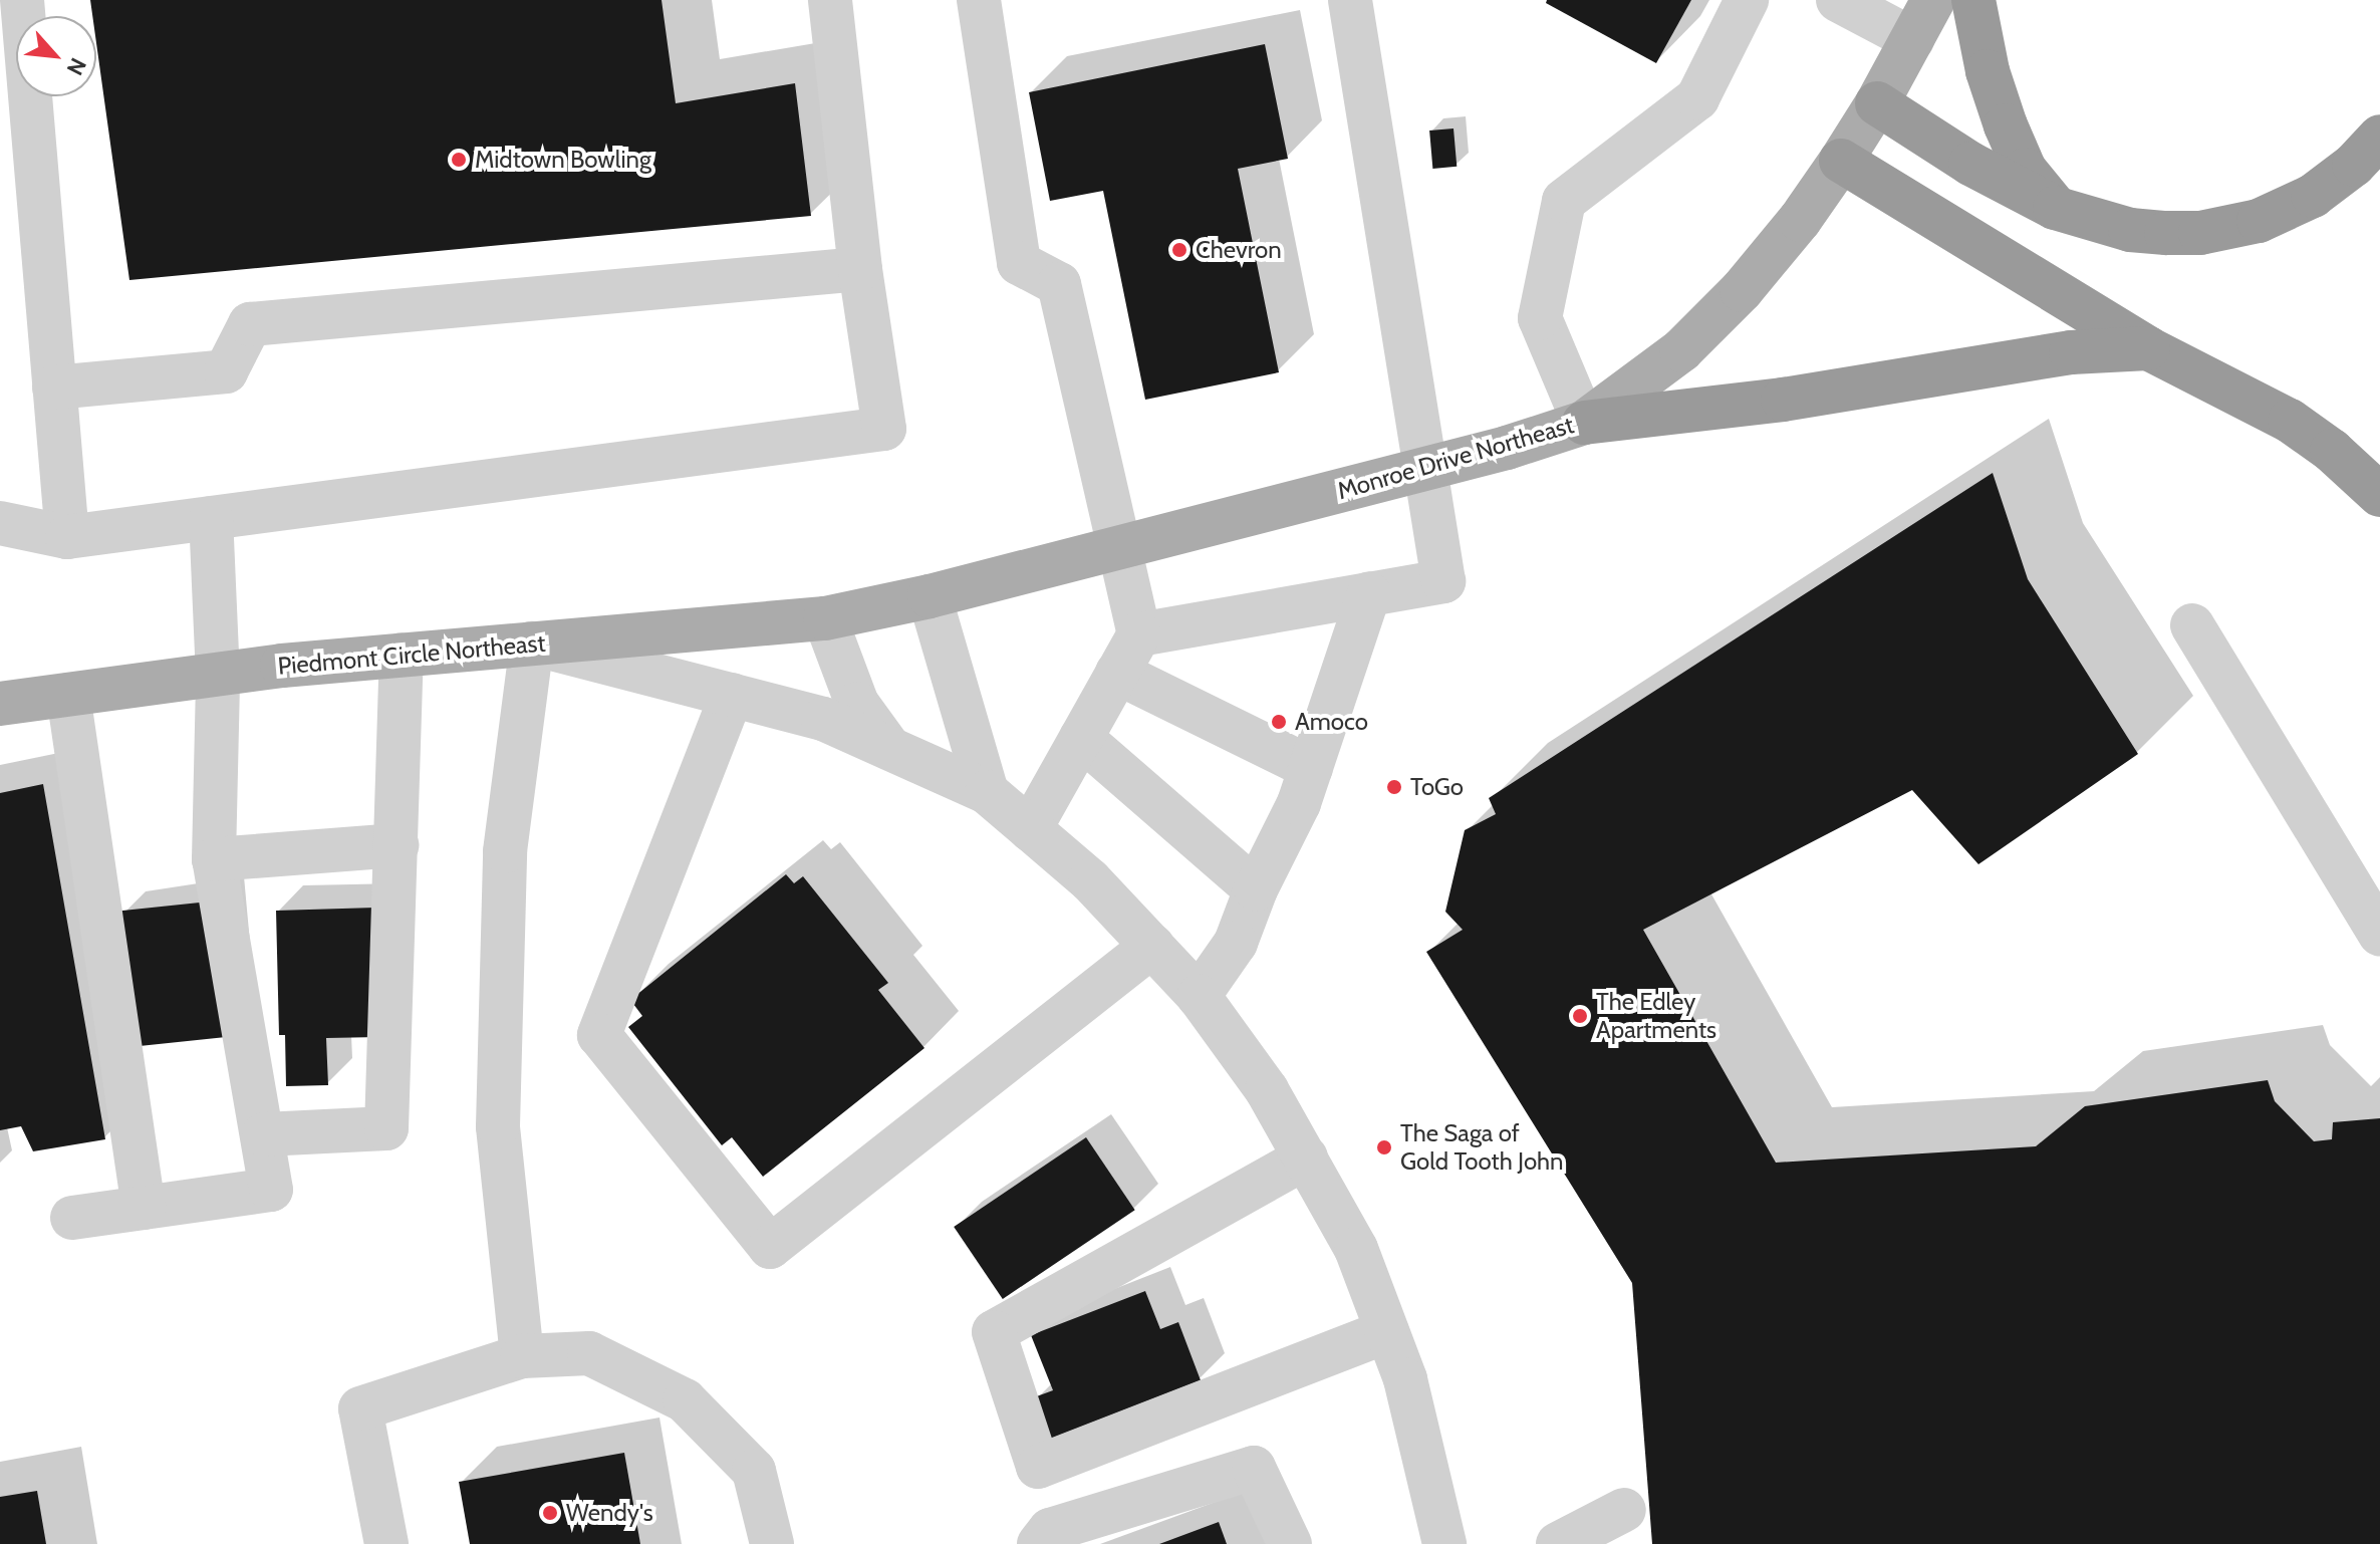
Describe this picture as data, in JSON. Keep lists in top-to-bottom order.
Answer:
{
  "streets": {
    "main road": ["Monroe Drive Northeast", "Piedmont Circle Northeast"]
  },
  "crossings": [
    ["Monroe Drive Northeast", "Piedmont Circle Northeast"]
  ],
  "places": [
    "Midtown Bowling",
    "Chevron",
    "Amoco",
    "ToGo",
    "The Edley Apartments",
    "The Saga of Gold Tooth John",
    "Wendy's"
  ],
  "north": "bottom right"
}
